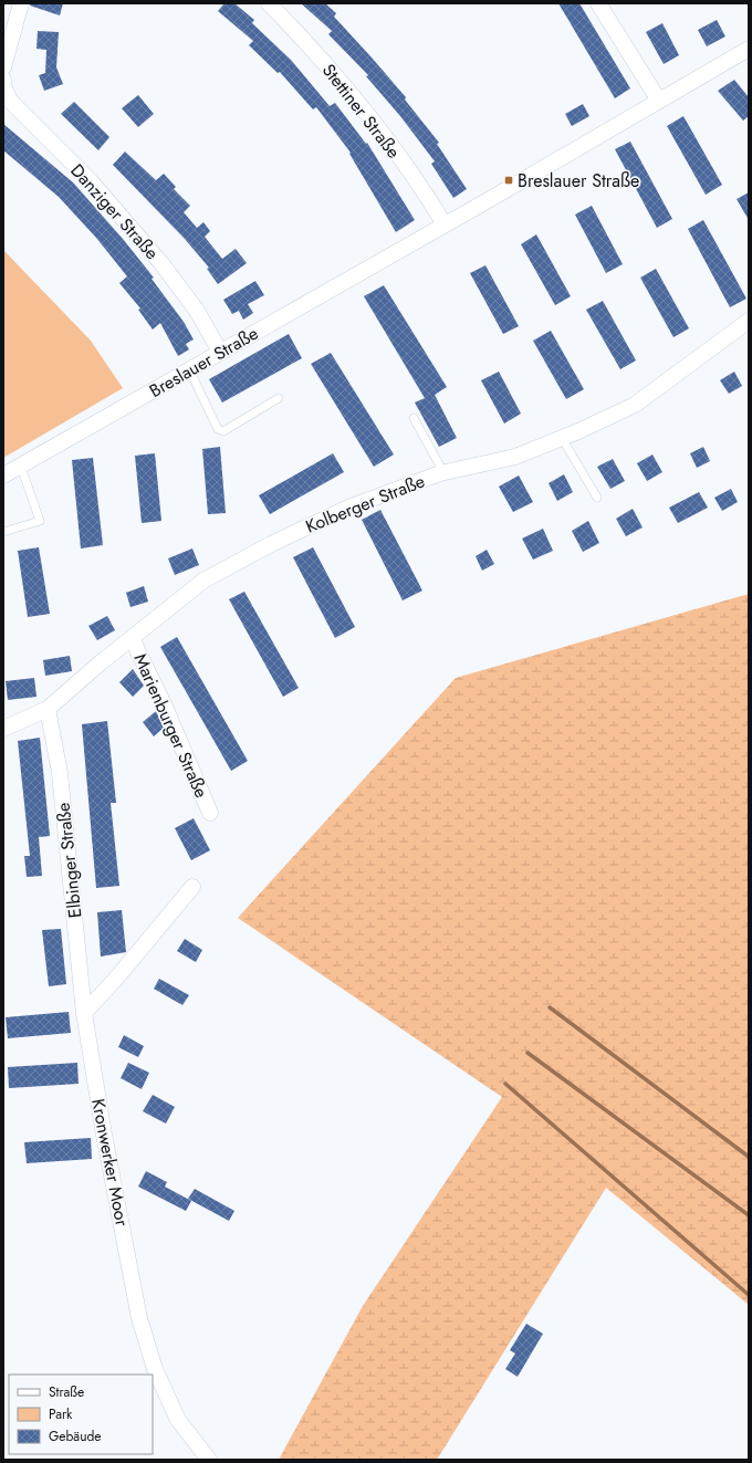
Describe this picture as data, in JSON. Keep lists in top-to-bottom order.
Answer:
{
  "streets": {
    "street": [
      "Stettiner Straße",
      "Danziger Straße",
      "Breslauer Straße",
      "Kolberger Straße",
      "Marienburger Straße",
      "Elbinger Straße",
      "Kronwerker Moor"
    ]
  },
  "crossings": [
    ["Stettiner Straße", "Breslauer Straße"],
    ["Danziger Straße", "Breslauer Straße"],
    ["Kolberger Straße", "Marienburger Straße"],
    ["Kolberger Straße", "Elbinger Straße"],
    ["Elbinger Straße", "Kronwerker Moor"]
  ],
  "places": {
    "transit": ["Breslauer Straße"]
  },
  "legend": ["Straße", "Park", "Gebäude"]
}
